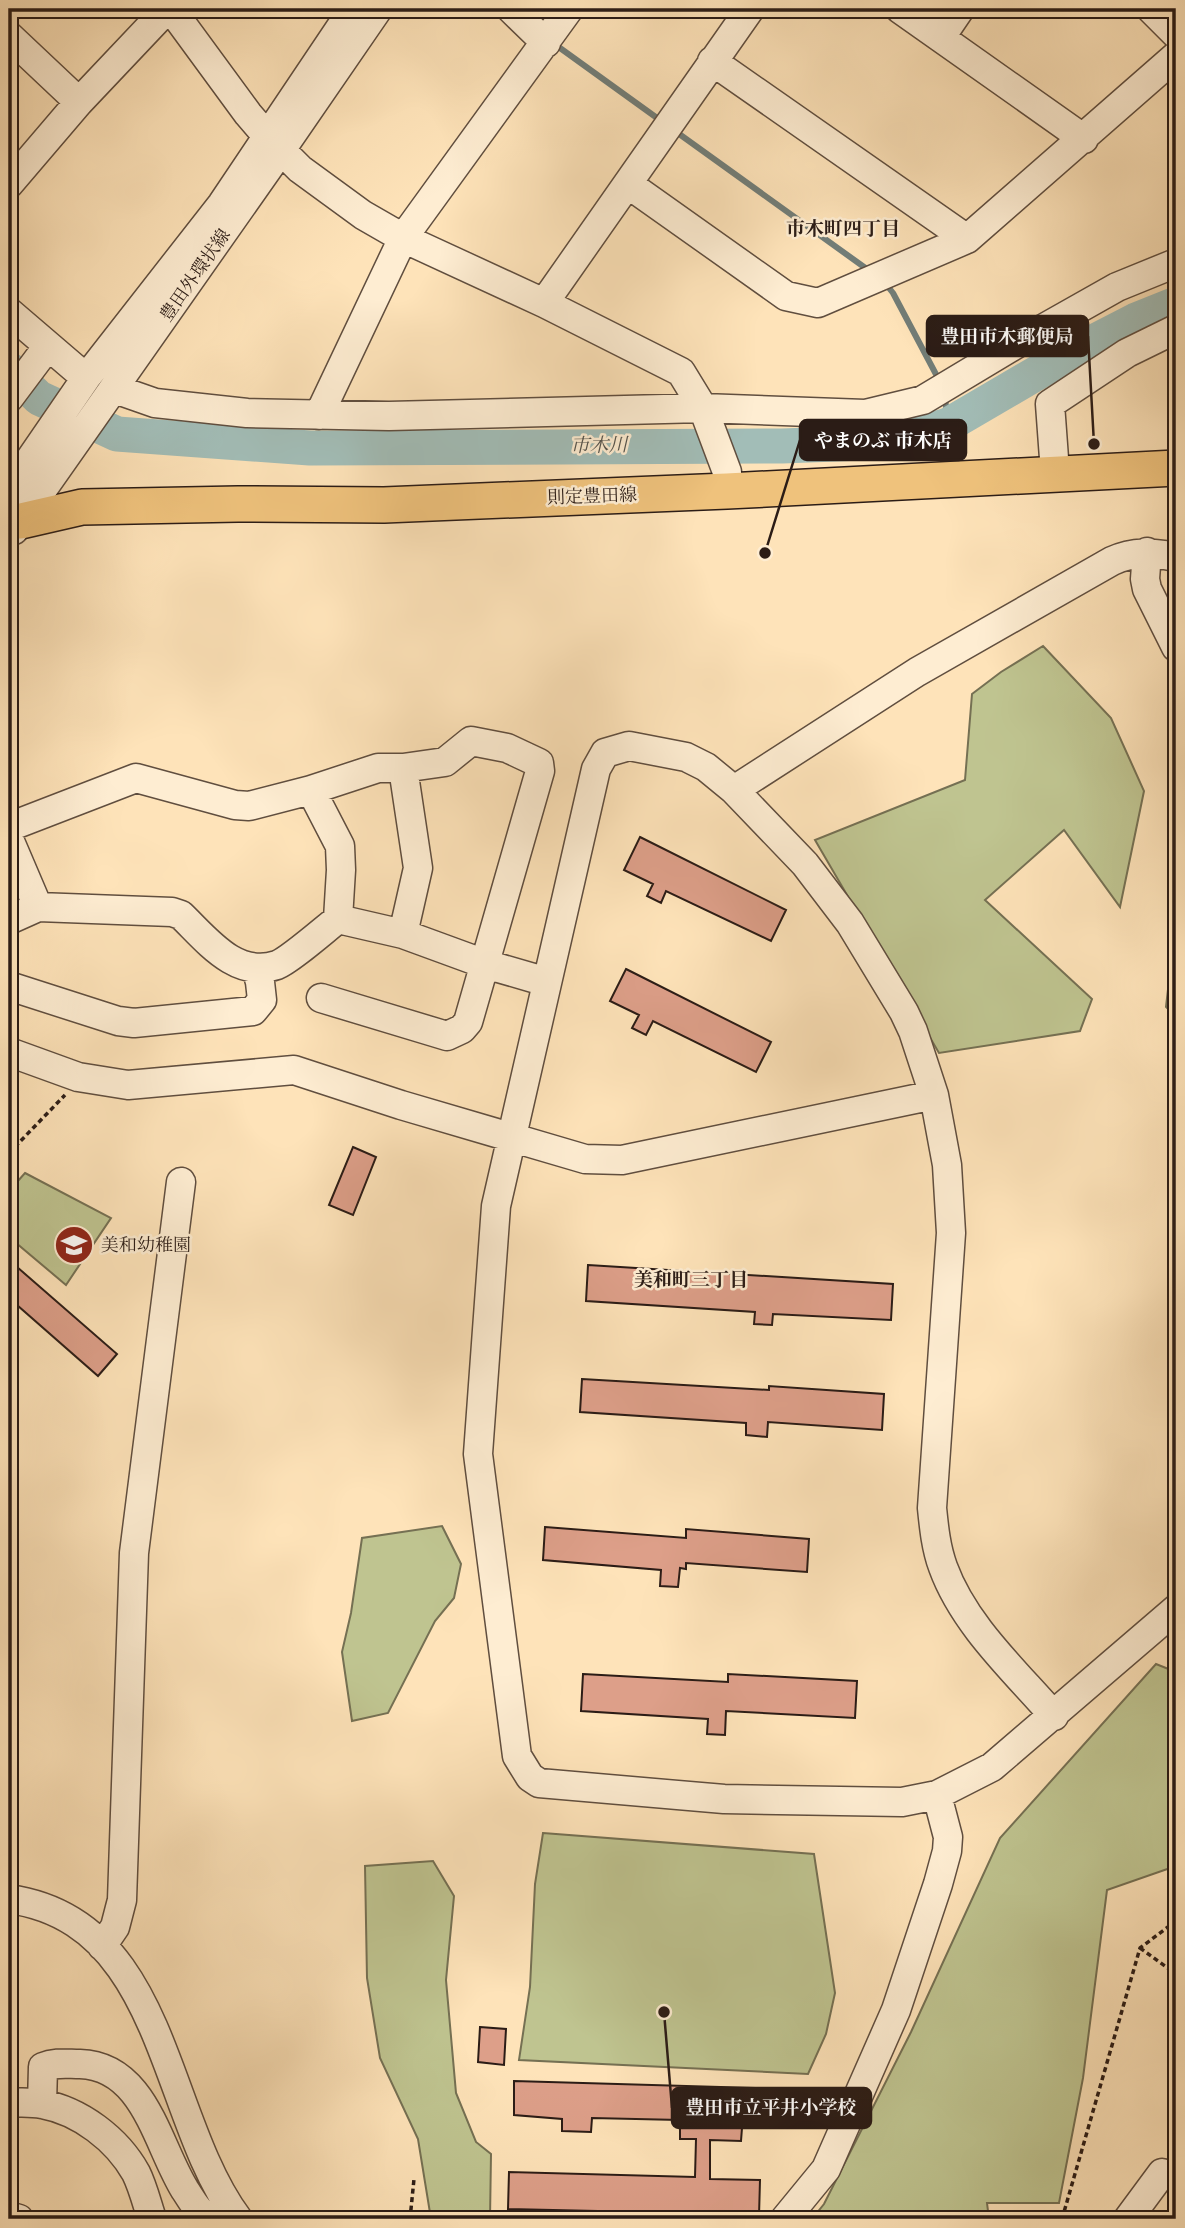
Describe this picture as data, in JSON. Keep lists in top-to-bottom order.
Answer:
{
  "streets": {
    "main road": ["則定豊田線"],
    "street": ["豊田外環状線"]
  },
  "crossings": [
    ["豊田外環状線", "則定豊田線"]
  ],
  "districts": ["市木町四丁目", "美和町三丁目"],
  "water": ["市木川"],
  "places": {
    "other": ["豊田市木郵便局", "やまのぶ 市木店", "豊田市立平井小学校"],
    "school or university": ["美和幼稚園"]
  }
}
